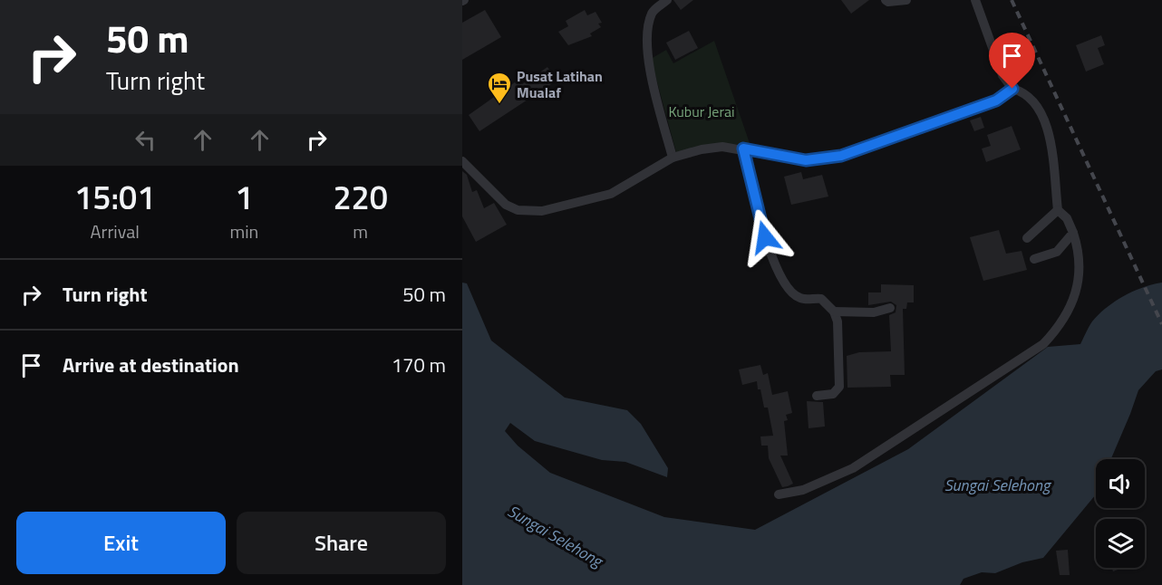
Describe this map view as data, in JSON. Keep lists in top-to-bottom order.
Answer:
{
  "water": ["Sungai Selehong"],
  "parks": ["Kubur Jerai"],
  "places": {
    "hotel": ["Pusat Latihan Mualaf"]
  },
  "page": {
    "turn": ["50 m", "Turn right"],
    "eta": [
      "15:01",
      "Arrival",
      "1",
      "min",
      "220",
      "m"
    ],
    "list": [
      {
        "name": "Turn right",
        "value": "50 m"
      },
      {
        "name": "Arrive at destination",
        "value": "170 m"
      }
    ],
    "buttons": ["Exit", "Share"]
  }
}
